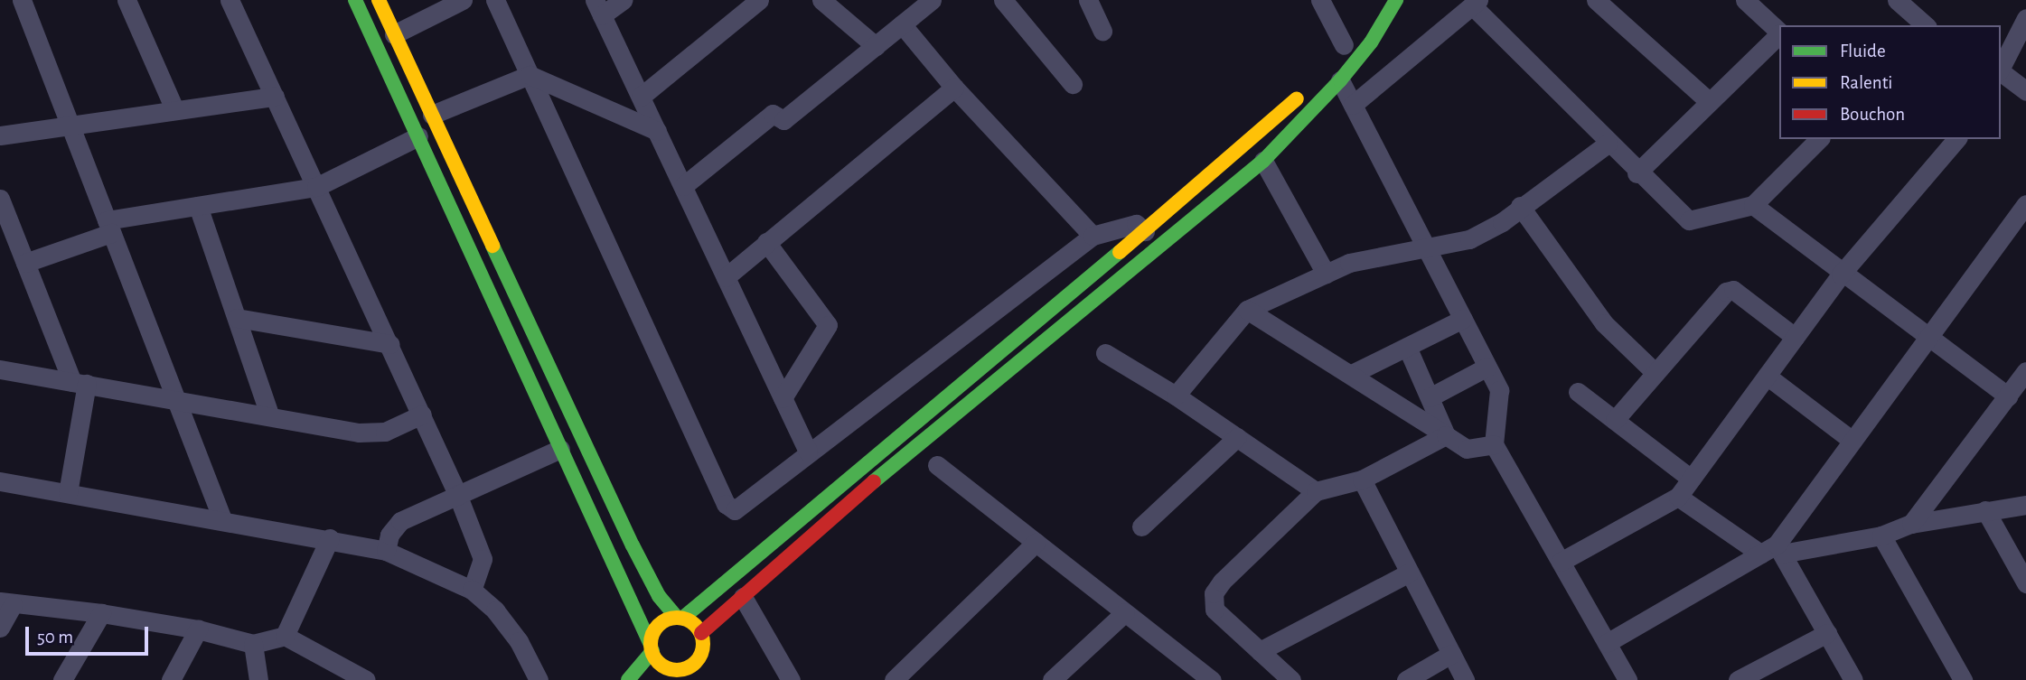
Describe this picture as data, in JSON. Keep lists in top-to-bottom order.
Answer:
{
  "legend": ["Fluide", "Ralenti", "Bouchon"],
  "scale_bar": "50 m"
}
